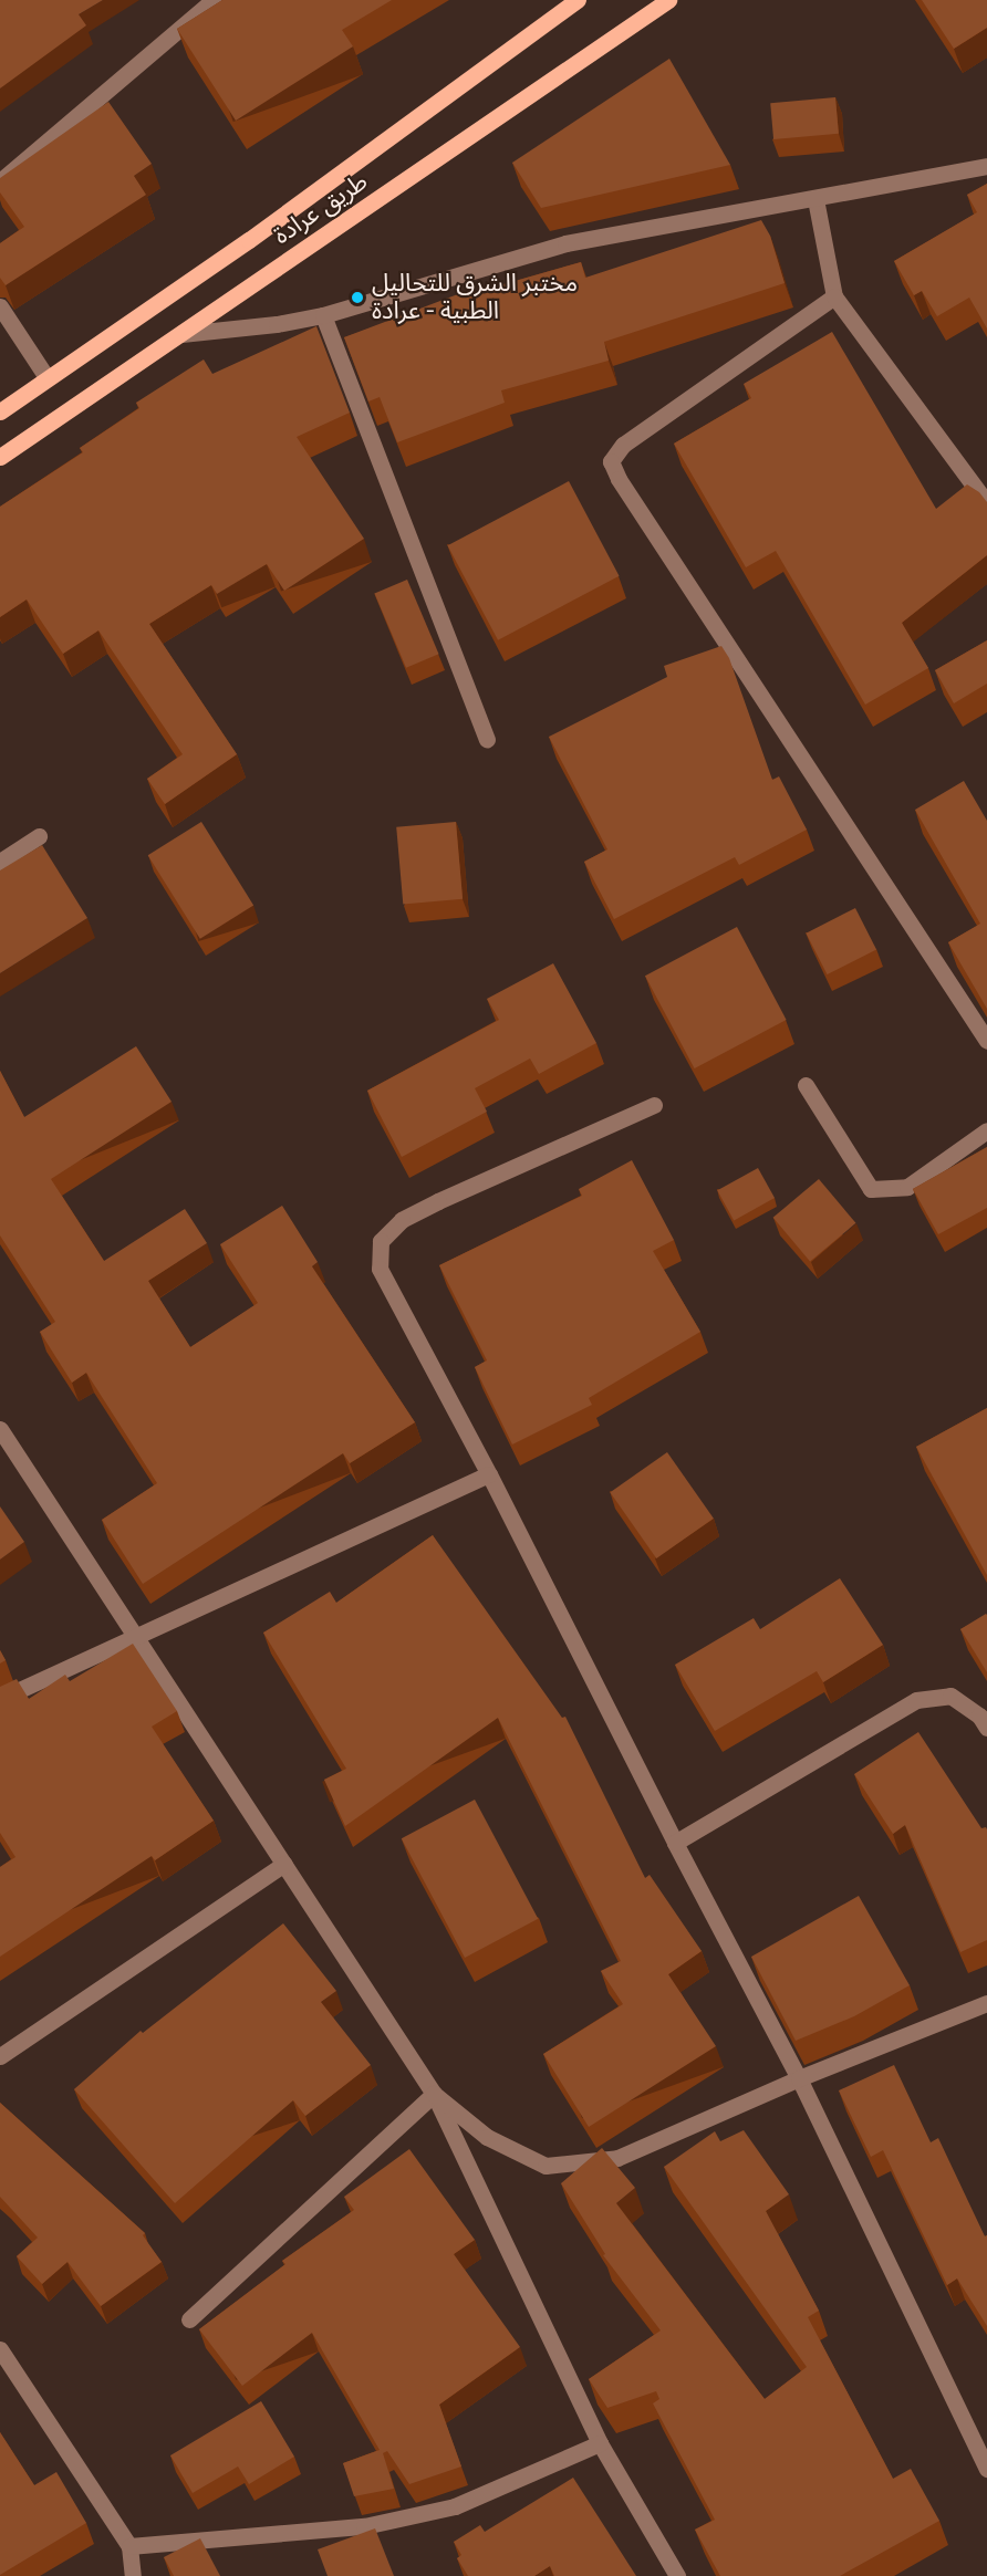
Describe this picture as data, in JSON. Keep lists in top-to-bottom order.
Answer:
{
  "streets": {
    "main road": ["طريق عرادة"]
  },
  "places": ["مختبر الشرق للتحاليل الطبية - عرادة"]
}
